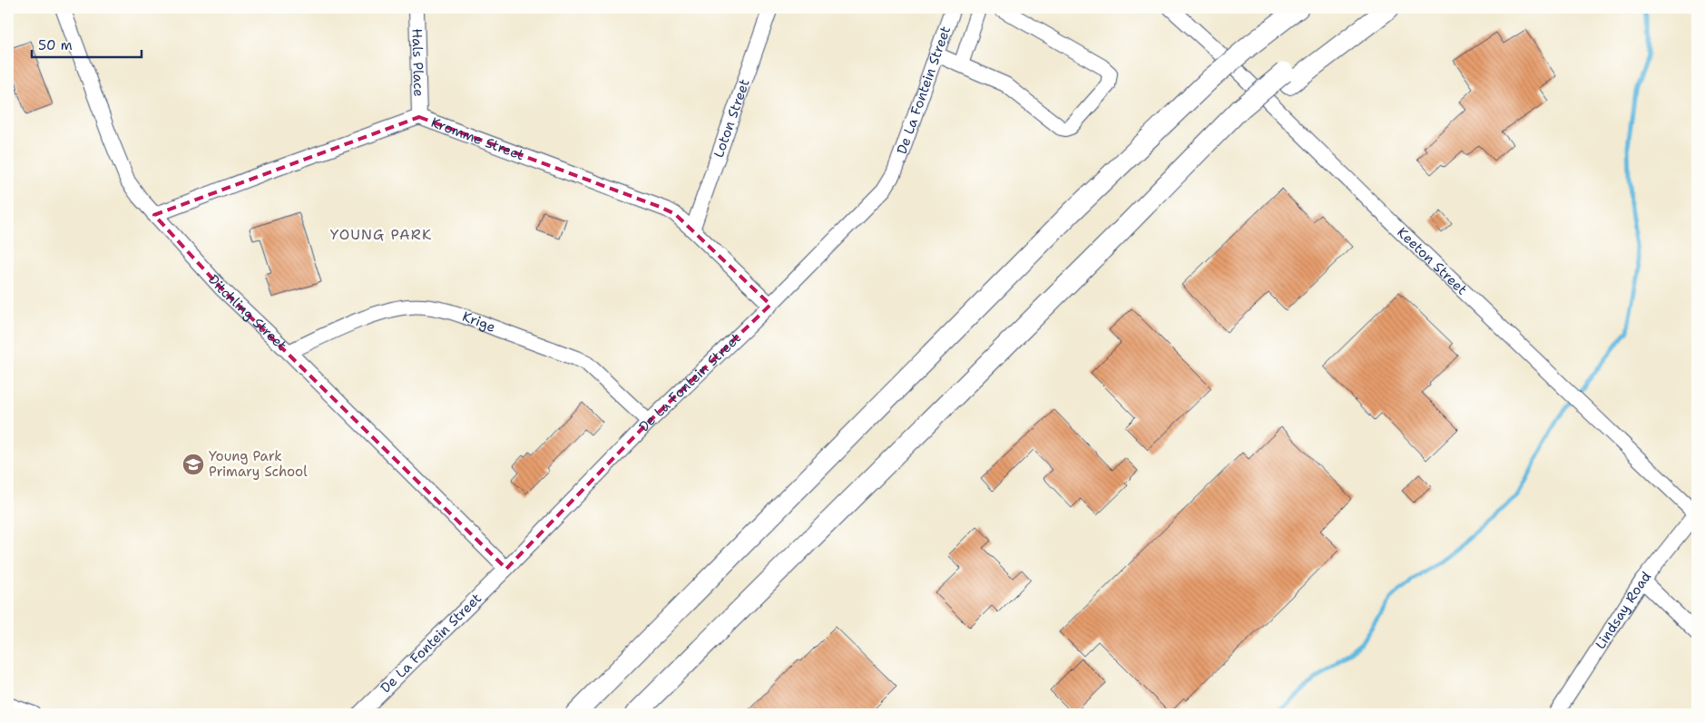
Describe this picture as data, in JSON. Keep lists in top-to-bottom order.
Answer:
{
  "streets": {
    "street": [
      "Hals Place",
      "De La Fontein Street",
      "Loton Street",
      "Kromme Street",
      "Keeton Street",
      "Ditchling Street",
      "Krige",
      "Lindsay Road"
    ]
  },
  "crossings": [
    ["Hals Place", "Kromme Street"],
    ["De La Fontein Street", "Kromme Street"],
    ["De La Fontein Street", "Ditchling Street"],
    ["De La Fontein Street", "Krige"],
    ["Loton Street", "Kromme Street"],
    ["Kromme Street", "Ditchling Street"],
    ["Keeton Street", "Lindsay Road"],
    ["Ditchling Street", "Krige"]
  ],
  "districts": ["YOUNG PARK"],
  "places": {
    "school or university": ["Young Park Primary School"]
  },
  "scale_bar": "50 m"
}
